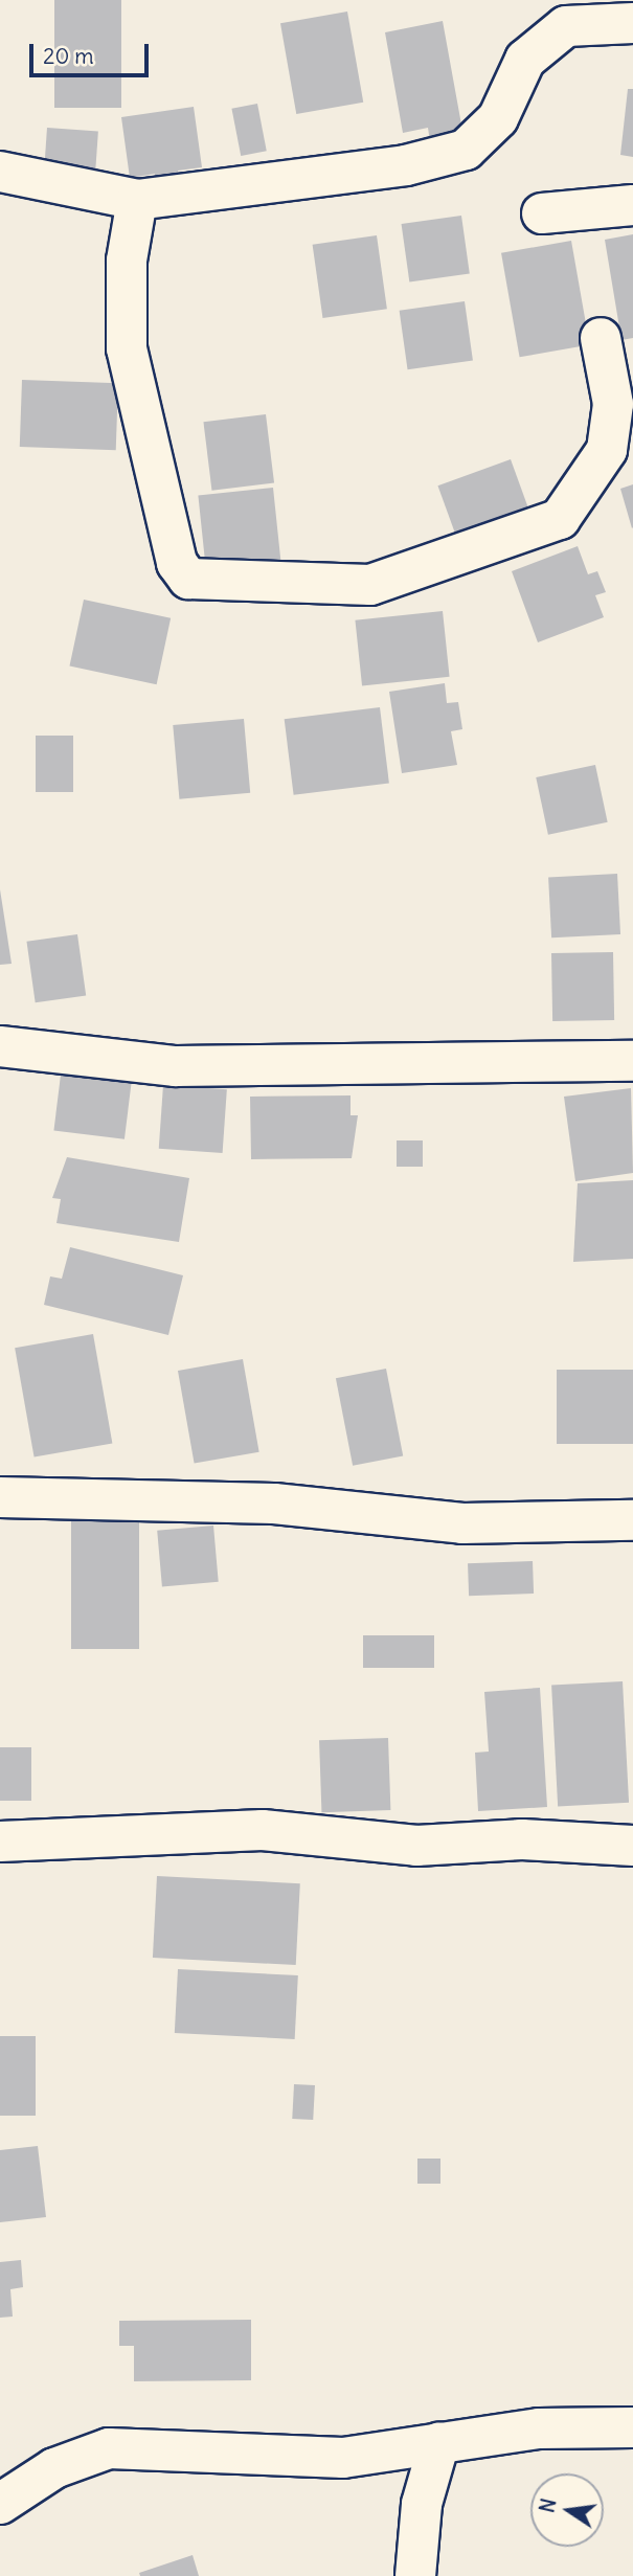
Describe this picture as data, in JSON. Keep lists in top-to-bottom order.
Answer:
{
  "scale_bar": "20 m",
  "north": "left"
}
